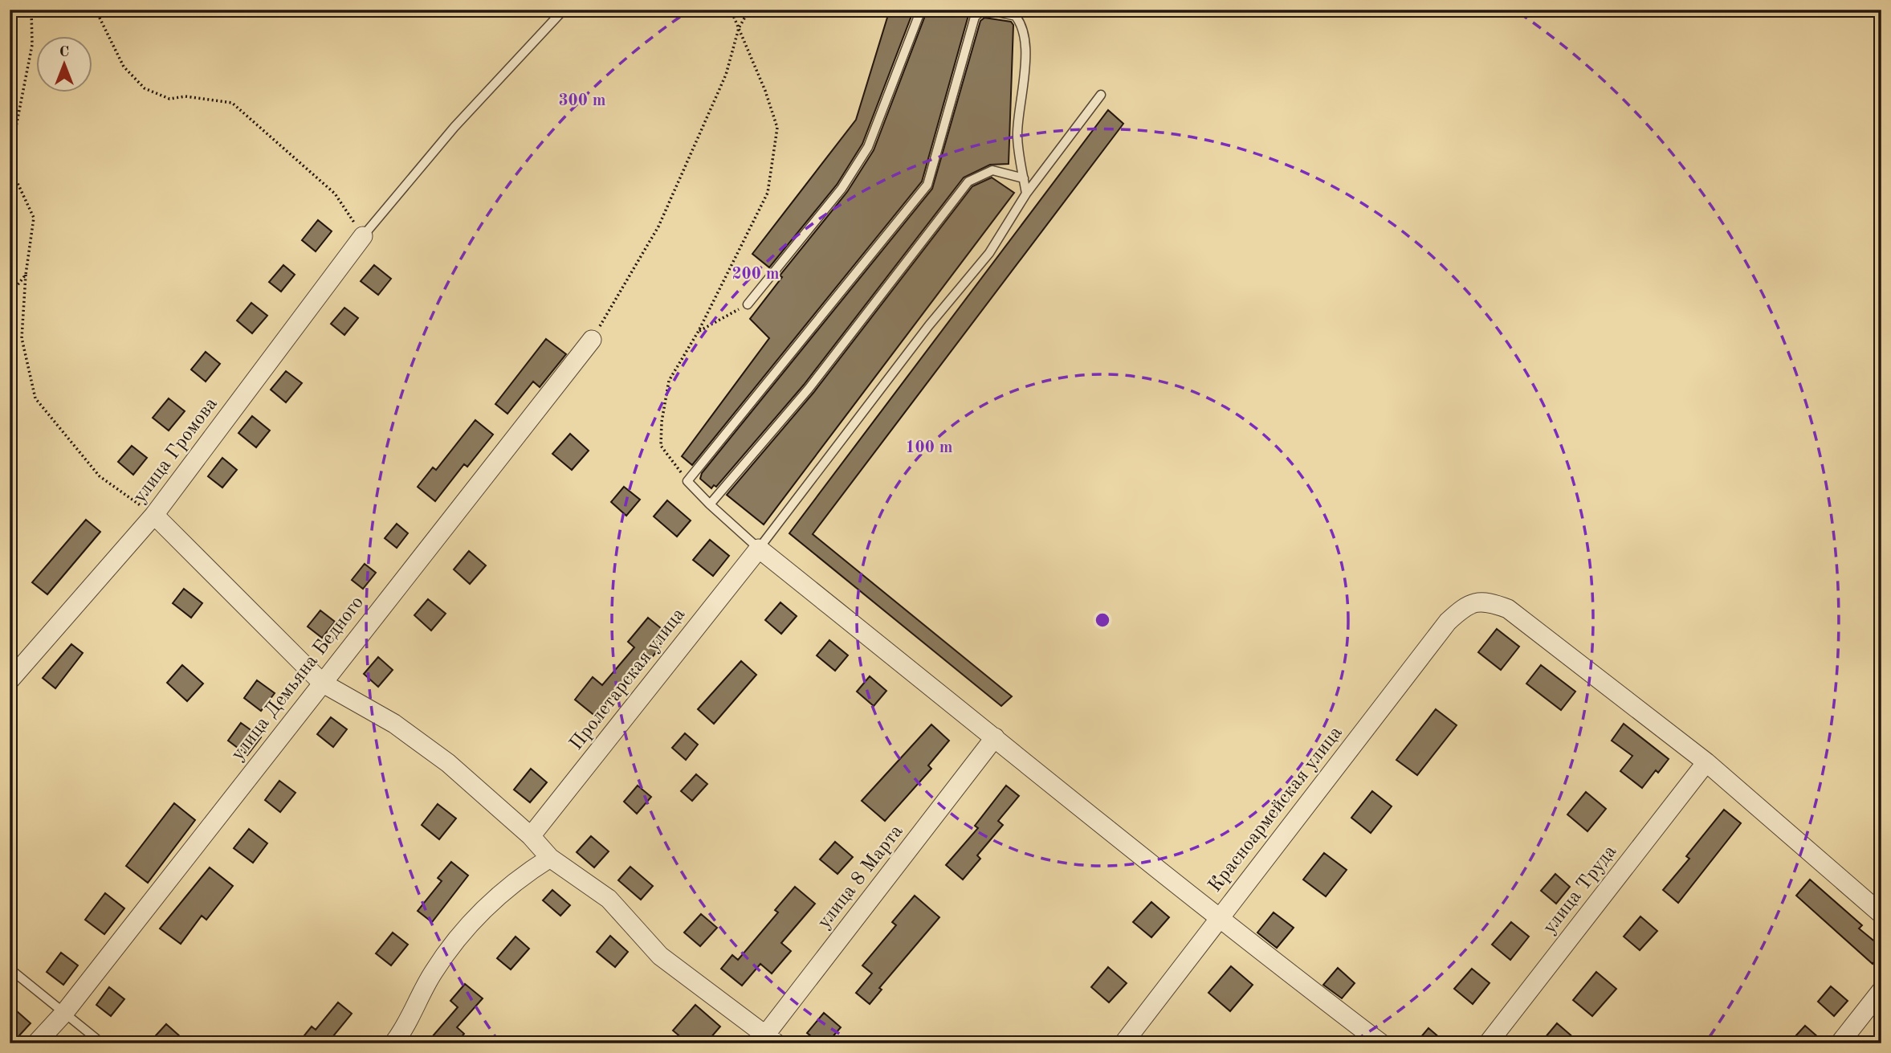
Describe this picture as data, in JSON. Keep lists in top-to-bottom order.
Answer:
{
  "streets": {
    "street": [
      "улица Громова",
      "улица Демьяна Бедного",
      "Пролетарская улица",
      "Красноармейская улица",
      "улица 8 Марта",
      "улица Труда"
    ]
  },
  "crossings": [
    ["Красноармейская улица", "улица Труда"]
  ],
  "north": "top",
  "rings": ["300 m", "200 m", "100 m"]
}
